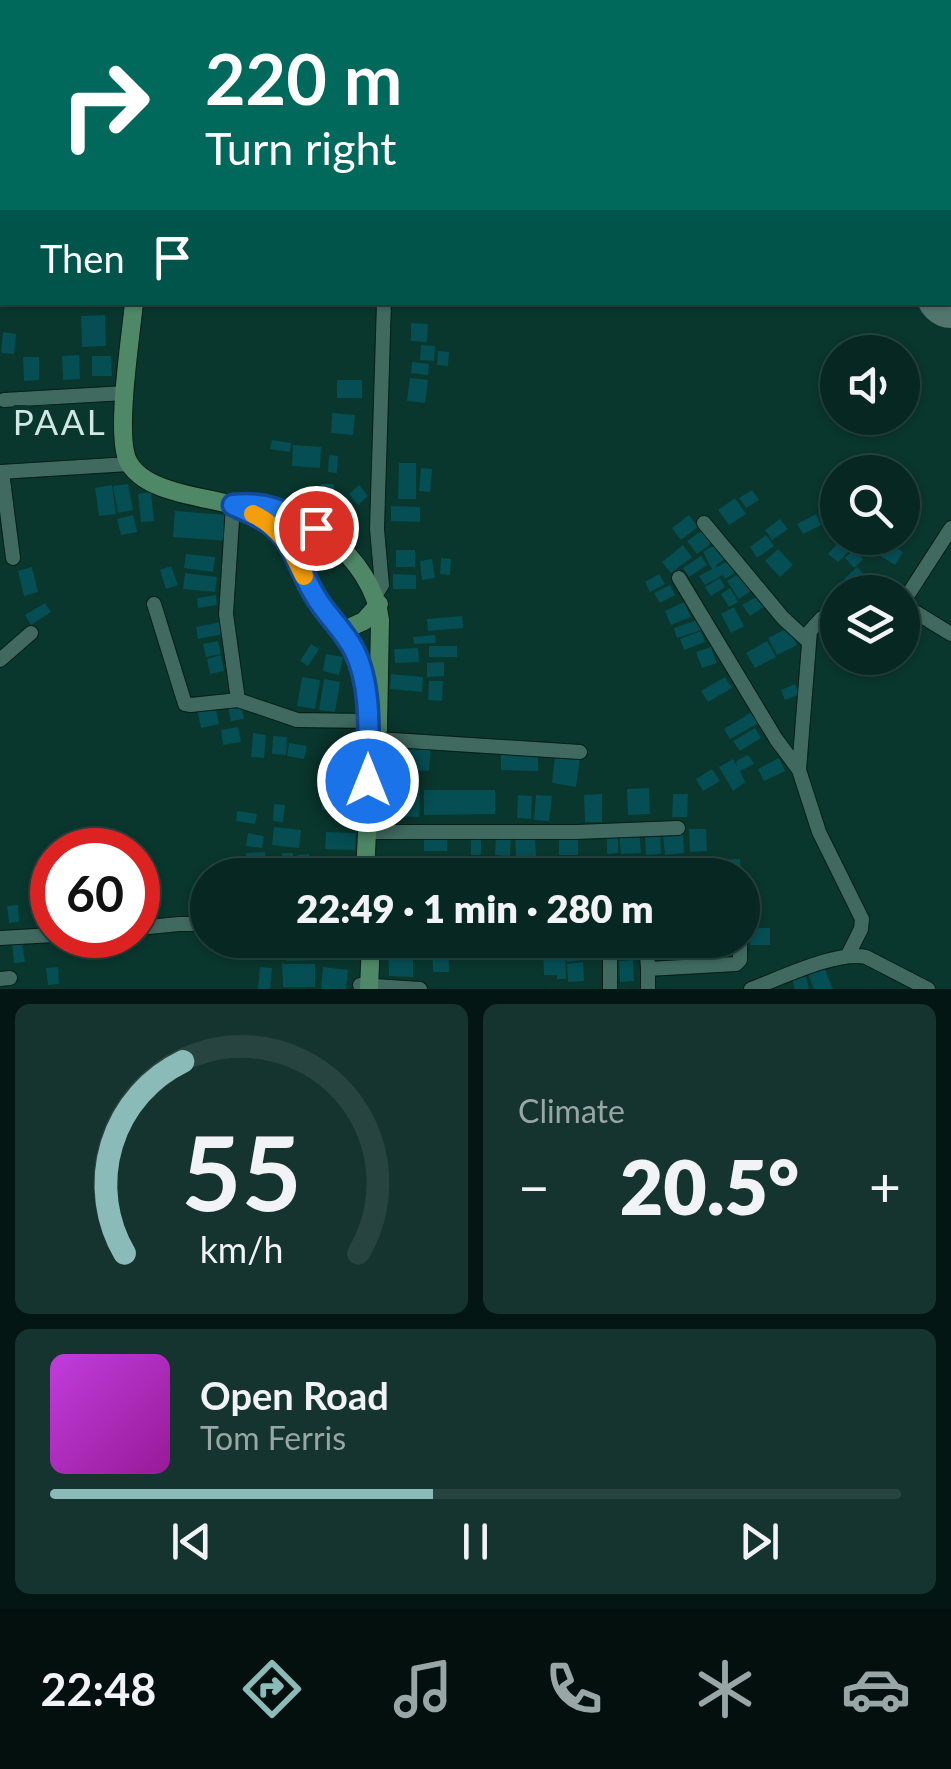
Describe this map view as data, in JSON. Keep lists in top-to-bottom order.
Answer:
{
  "districts": ["PAAL"],
  "page": {
    "turn": ["220 m", "Turn right"],
    "then": "Then",
    "limit": "60",
    "trip": "22:49 · 1 min · 280 m",
    "tile": "Climate",
    "heat": ["−", "20.5°", "+"],
    "song": ["Open Road", "Tom Ferris"],
    "tabs": "22:48",
    "gauge": ["55", "km/h"]
  }
}
